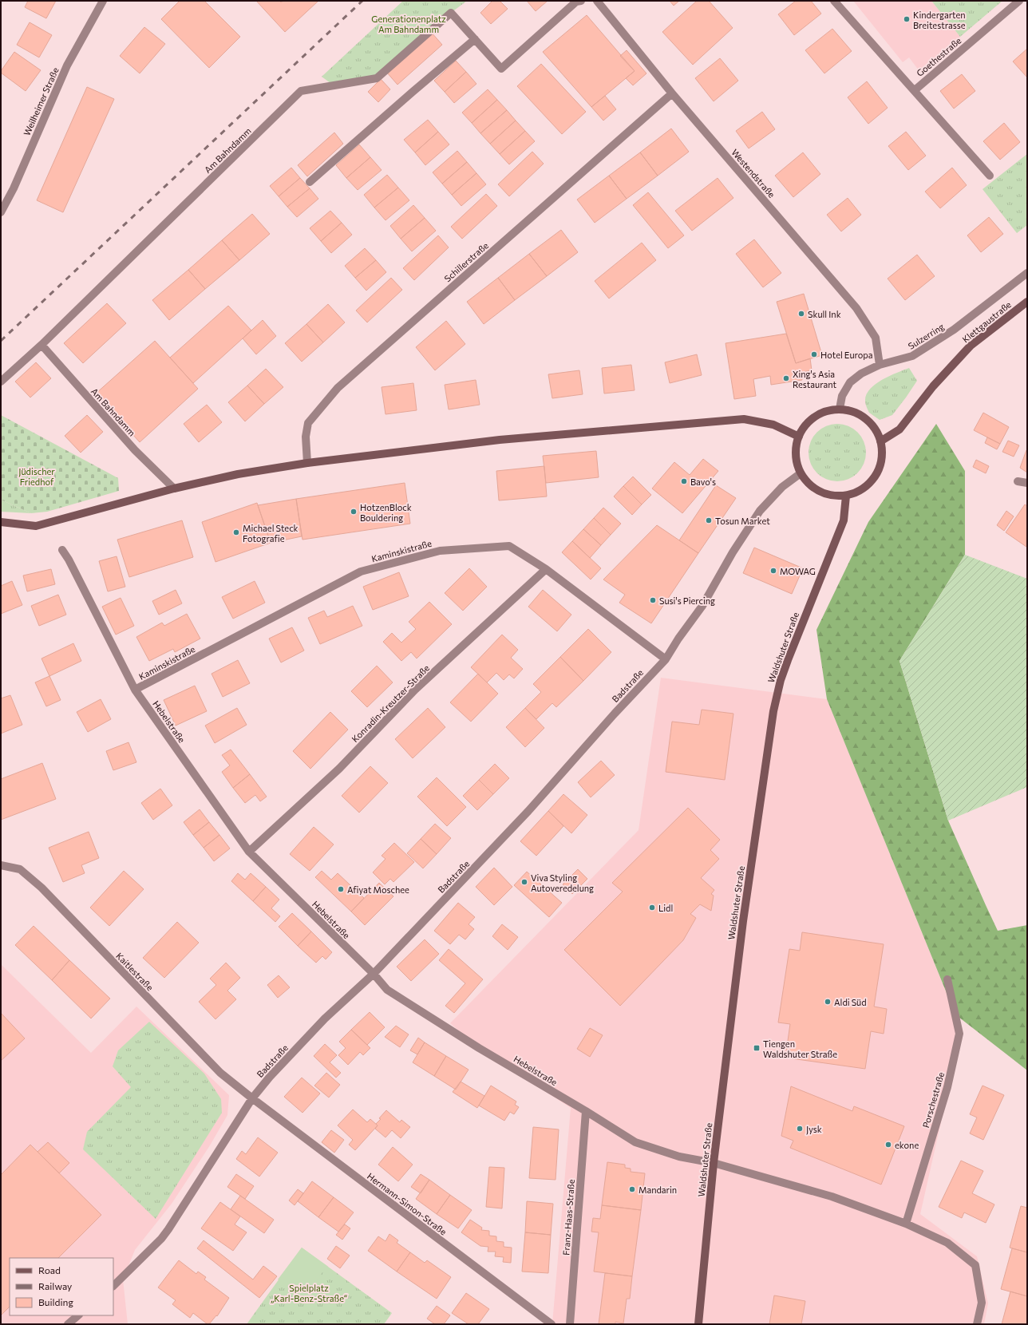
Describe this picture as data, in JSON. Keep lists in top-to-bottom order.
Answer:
{
  "streets": {
    "main road": ["Klettgaustraße", "Waldshuter Straße"],
    "street": [
      "Goethestraße",
      "Weilheimer Straße",
      "Am Bahndamm",
      "Westendstraße",
      "Schillerstraße",
      "Sulzerring",
      "Kaminskistraße",
      "Badstraße",
      "Konradin-Kreutzer-Straße",
      "Hebelstraße",
      "Kaitlestraße",
      "Porschestraße",
      "Hermann-Simon-Straße",
      "Franz-Haas-Straße"
    ]
  },
  "crossings": [
    ["Westendstraße", "Schillerstraße"],
    ["Westendstraße", "Sulzerring"],
    ["Klettgaustraße", "Sulzerring"],
    ["Klettgaustraße", "Waldshuter Straße"],
    ["Klettgaustraße", "Badstraße"],
    ["Sulzerring", "Waldshuter Straße"],
    ["Sulzerring", "Badstraße"],
    ["Kaminskistraße", "Badstraße"],
    ["Kaminskistraße", "Konradin-Kreutzer-Straße"],
    ["Kaminskistraße", "Hebelstraße"],
    ["Waldshuter Straße", "Badstraße"],
    ["Waldshuter Straße", "Hebelstraße"],
    ["Badstraße", "Hebelstraße"],
    ["Badstraße", "Kaitlestraße"],
    ["Badstraße", "Hermann-Simon-Straße"],
    ["Konradin-Kreutzer-Straße", "Hebelstraße"],
    ["Hebelstraße", "Franz-Haas-Straße"],
    ["Kaitlestraße", "Hermann-Simon-Straße"]
  ],
  "parks": ["Generationenplatz Am Bahndamm", "Jüdischer Friedhof", "Spielplatz „Karl-Benz-Straße“"],
  "places": {
    "other": [
      "Kindergarten Breitestrasse",
      "Skull Ink",
      "Hotel Europa",
      "Xing's Asia Restaurant",
      "Bavo's",
      "HotzenBlock Bouldering",
      "Tosun Market",
      "Michael Steck Fotografie",
      "MOWAG",
      "Susi's Piercing",
      "Viva Styling Autoveredelung",
      "Afiyat Moschee",
      "Lidl",
      "Aldi Süd",
      "Jysk",
      "ekone",
      "Mandarin"
    ],
    "transit": ["Tiengen Waldshuter Straße"]
  },
  "legend": ["Road", "Railway", "Building"]
}
